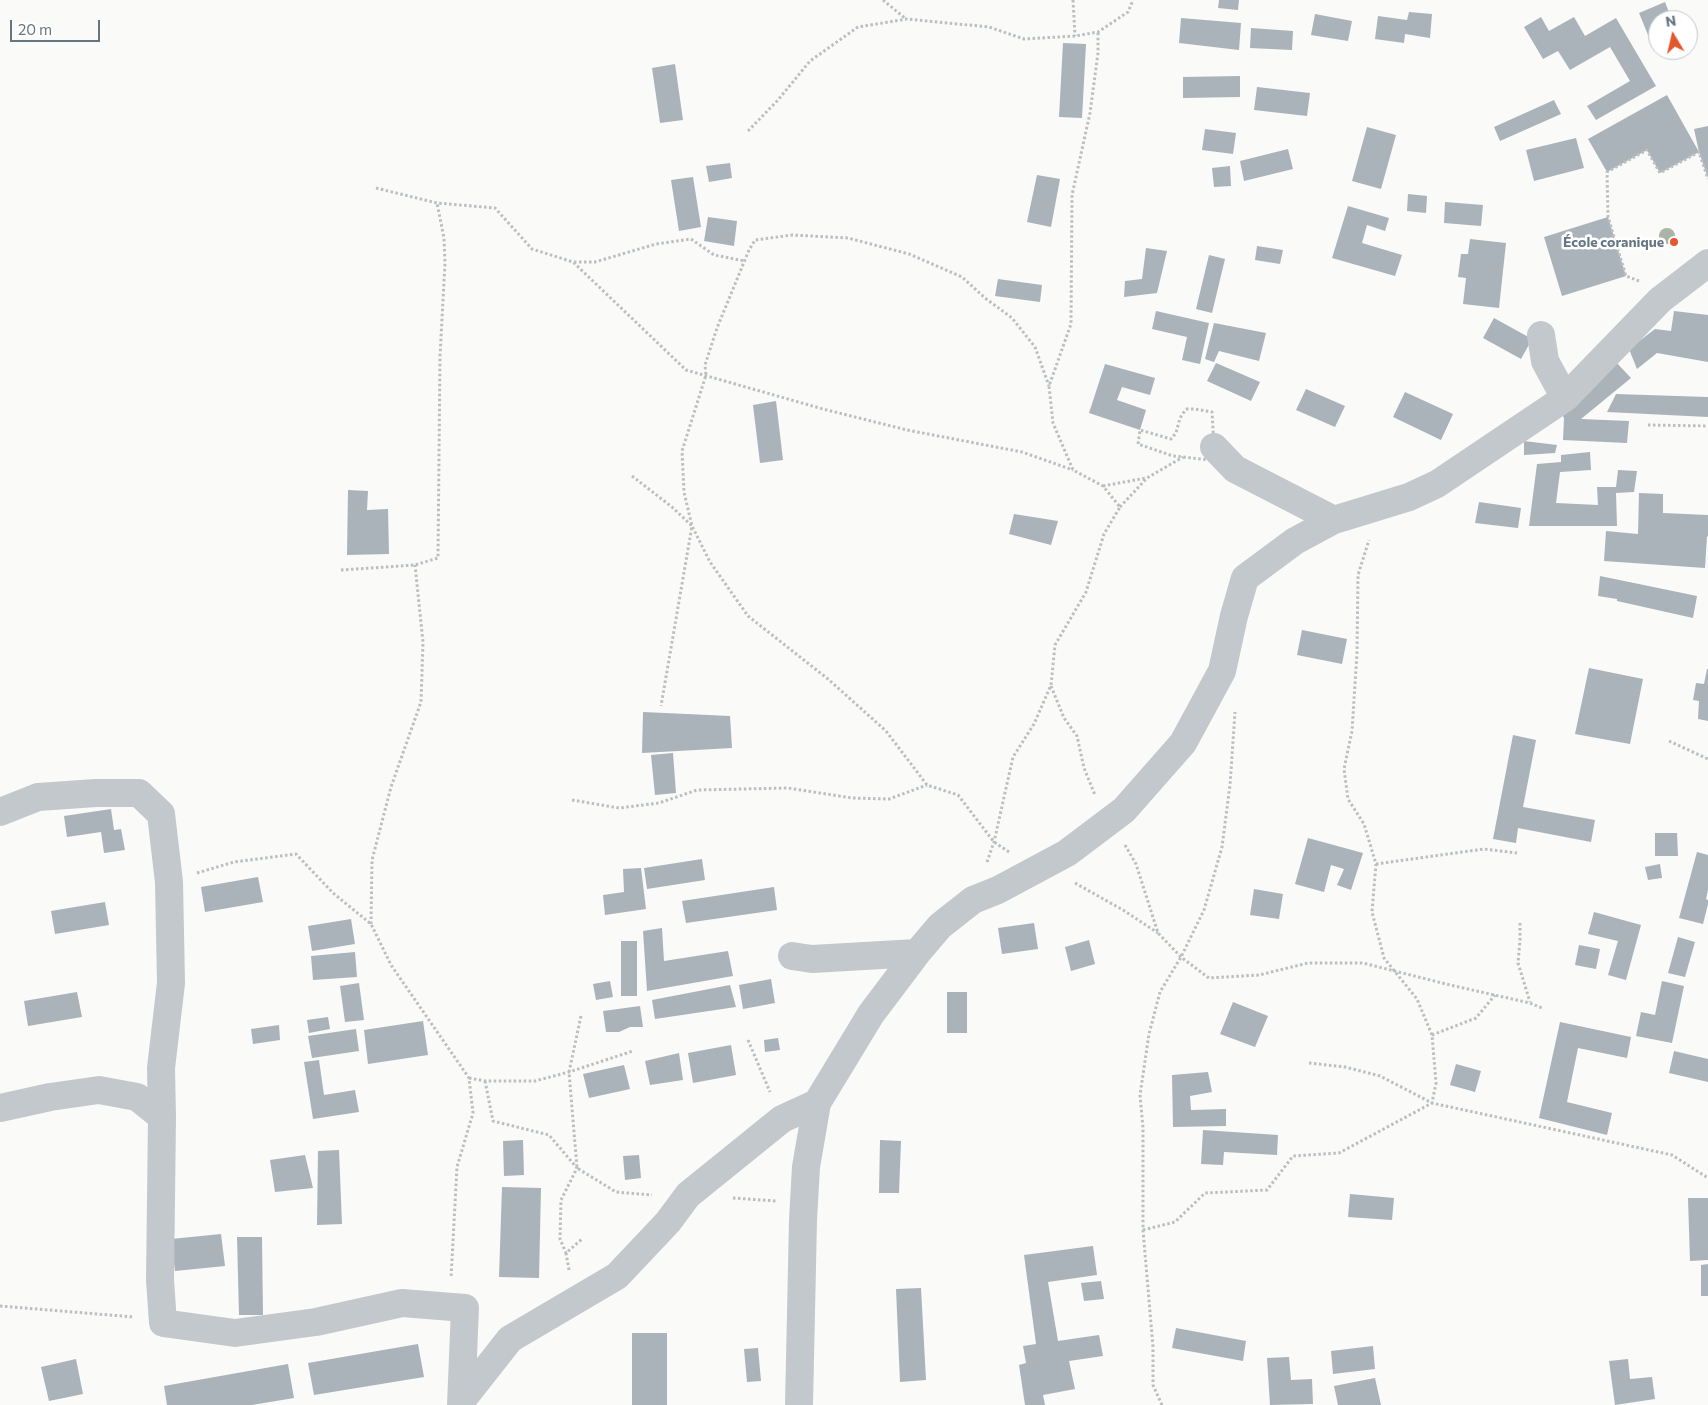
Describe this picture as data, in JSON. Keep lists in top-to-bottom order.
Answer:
{
  "places": ["École coranique"],
  "scale_bar": "20 m",
  "north": "top"
}
